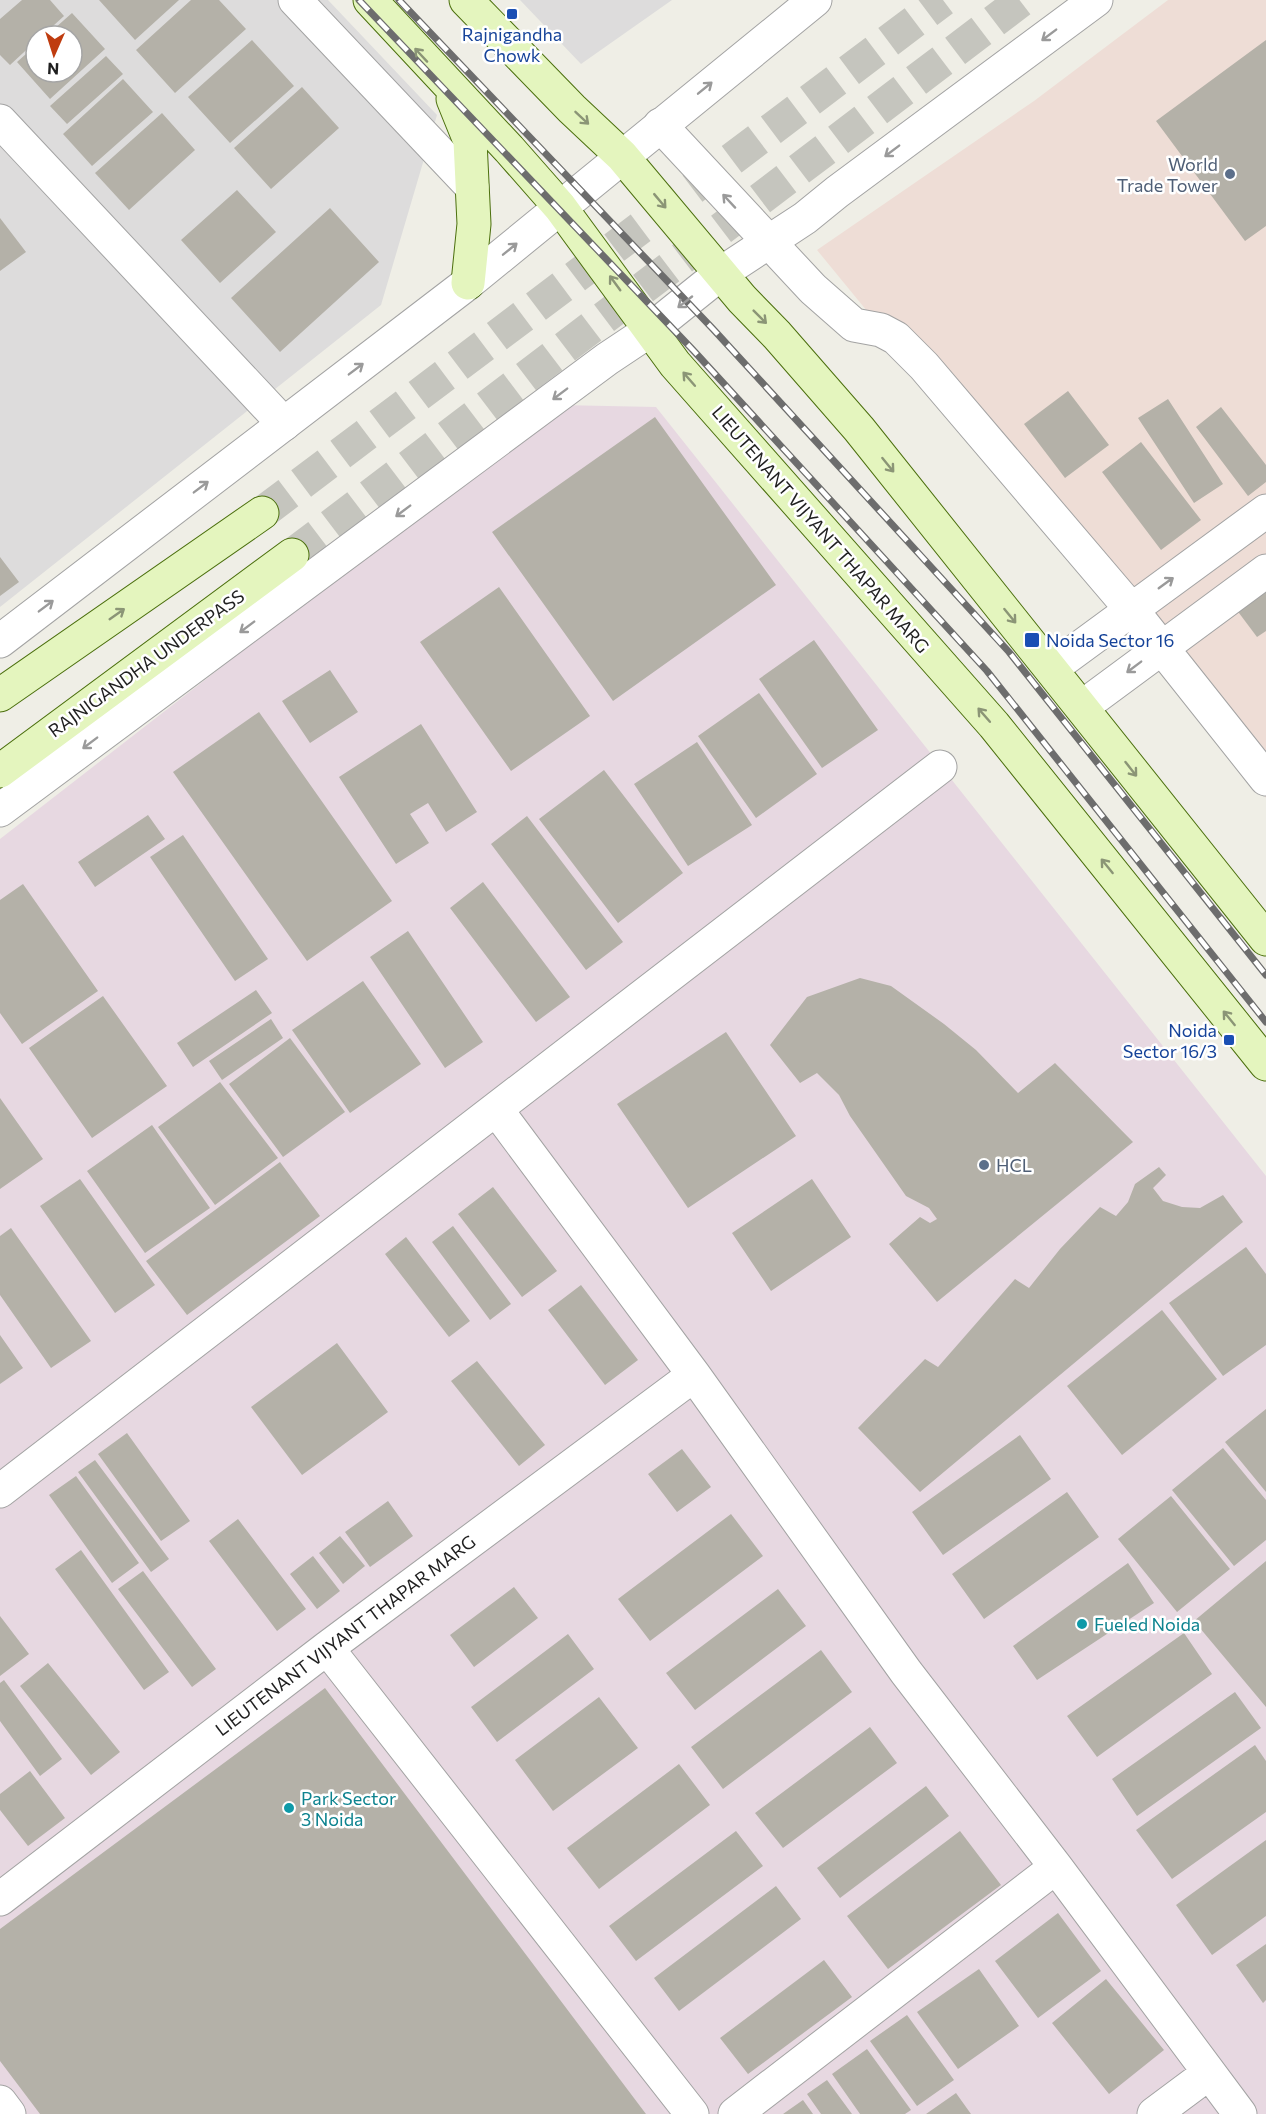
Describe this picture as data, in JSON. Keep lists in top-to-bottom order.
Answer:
{
  "streets": {
    "main road": ["LIEUTENANT VIJYANT THAPAR MARG", "RAJNIGANDHA UNDERPASS"]
  },
  "places": {
    "transit": ["Rajnigandha Chowk", "Noida Sector 16", "Noida Sector 16/3"],
    "other": [
      "World Trade Tower",
      "HCL",
      "Fueled Noida",
      "Park Sector 3 Noida"
    ]
  },
  "north": "bottom"
}
